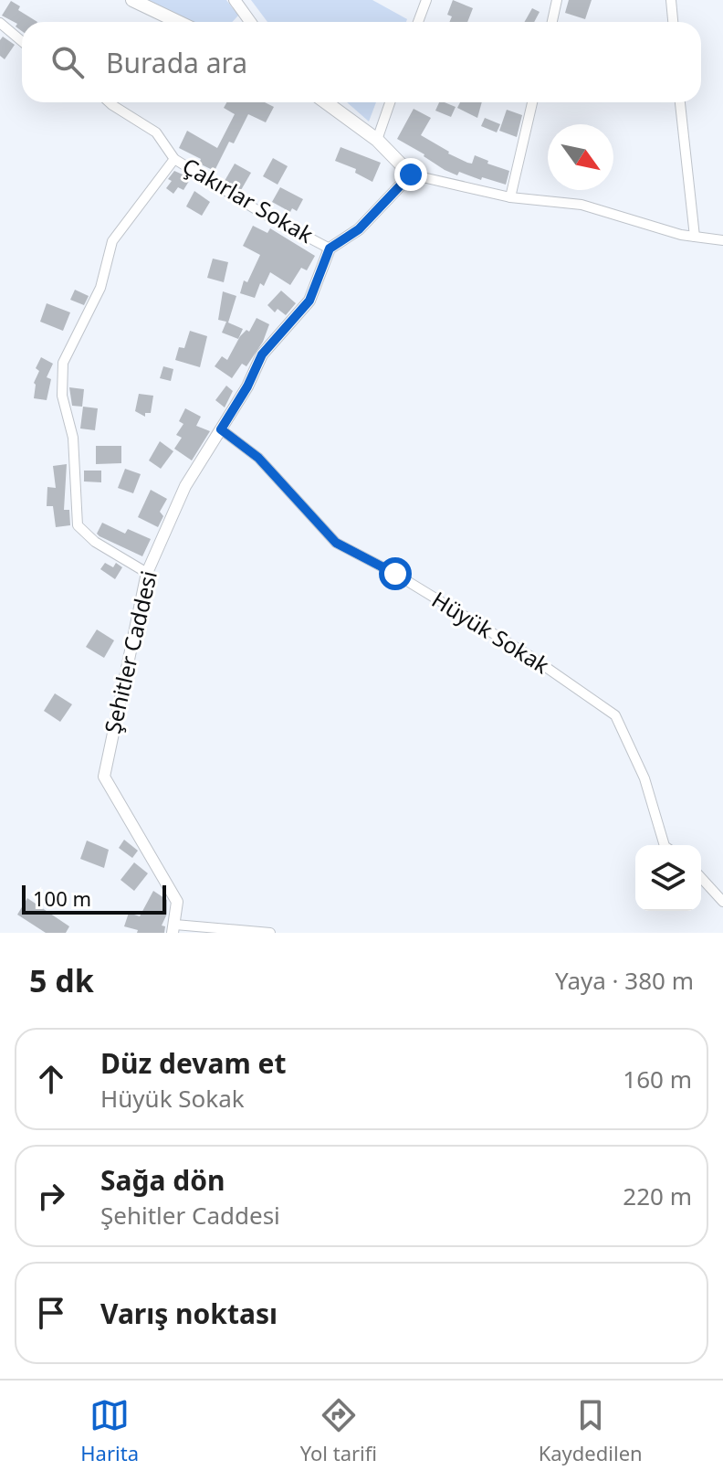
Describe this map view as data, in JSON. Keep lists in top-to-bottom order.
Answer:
{
  "streets": {
    "street": ["Çakırlar Sokak", "Hüyük Sokak", "Şehitler Caddesi"]
  },
  "crossings": [
    ["Çakırlar Sokak", "Şehitler Caddesi"],
    ["Hüyük Sokak", "Şehitler Caddesi"]
  ],
  "scale_bar": "100 m",
  "north": "bottom right",
  "page": {
    "search": "Burada ara",
    "scale": "100 m",
    "heading": ["5 dk", "Yaya · 380 m"],
    "list": [
      ["Düz devam et", "Hüyük Sokak", "160 m"],
      ["Sağa dön", "Şehitler Caddesi", "220 m"],
      "Varış noktası"
    ],
    "nav": ["Harita", "Yol tarifi", "Kaydedilen"]
  }
}
